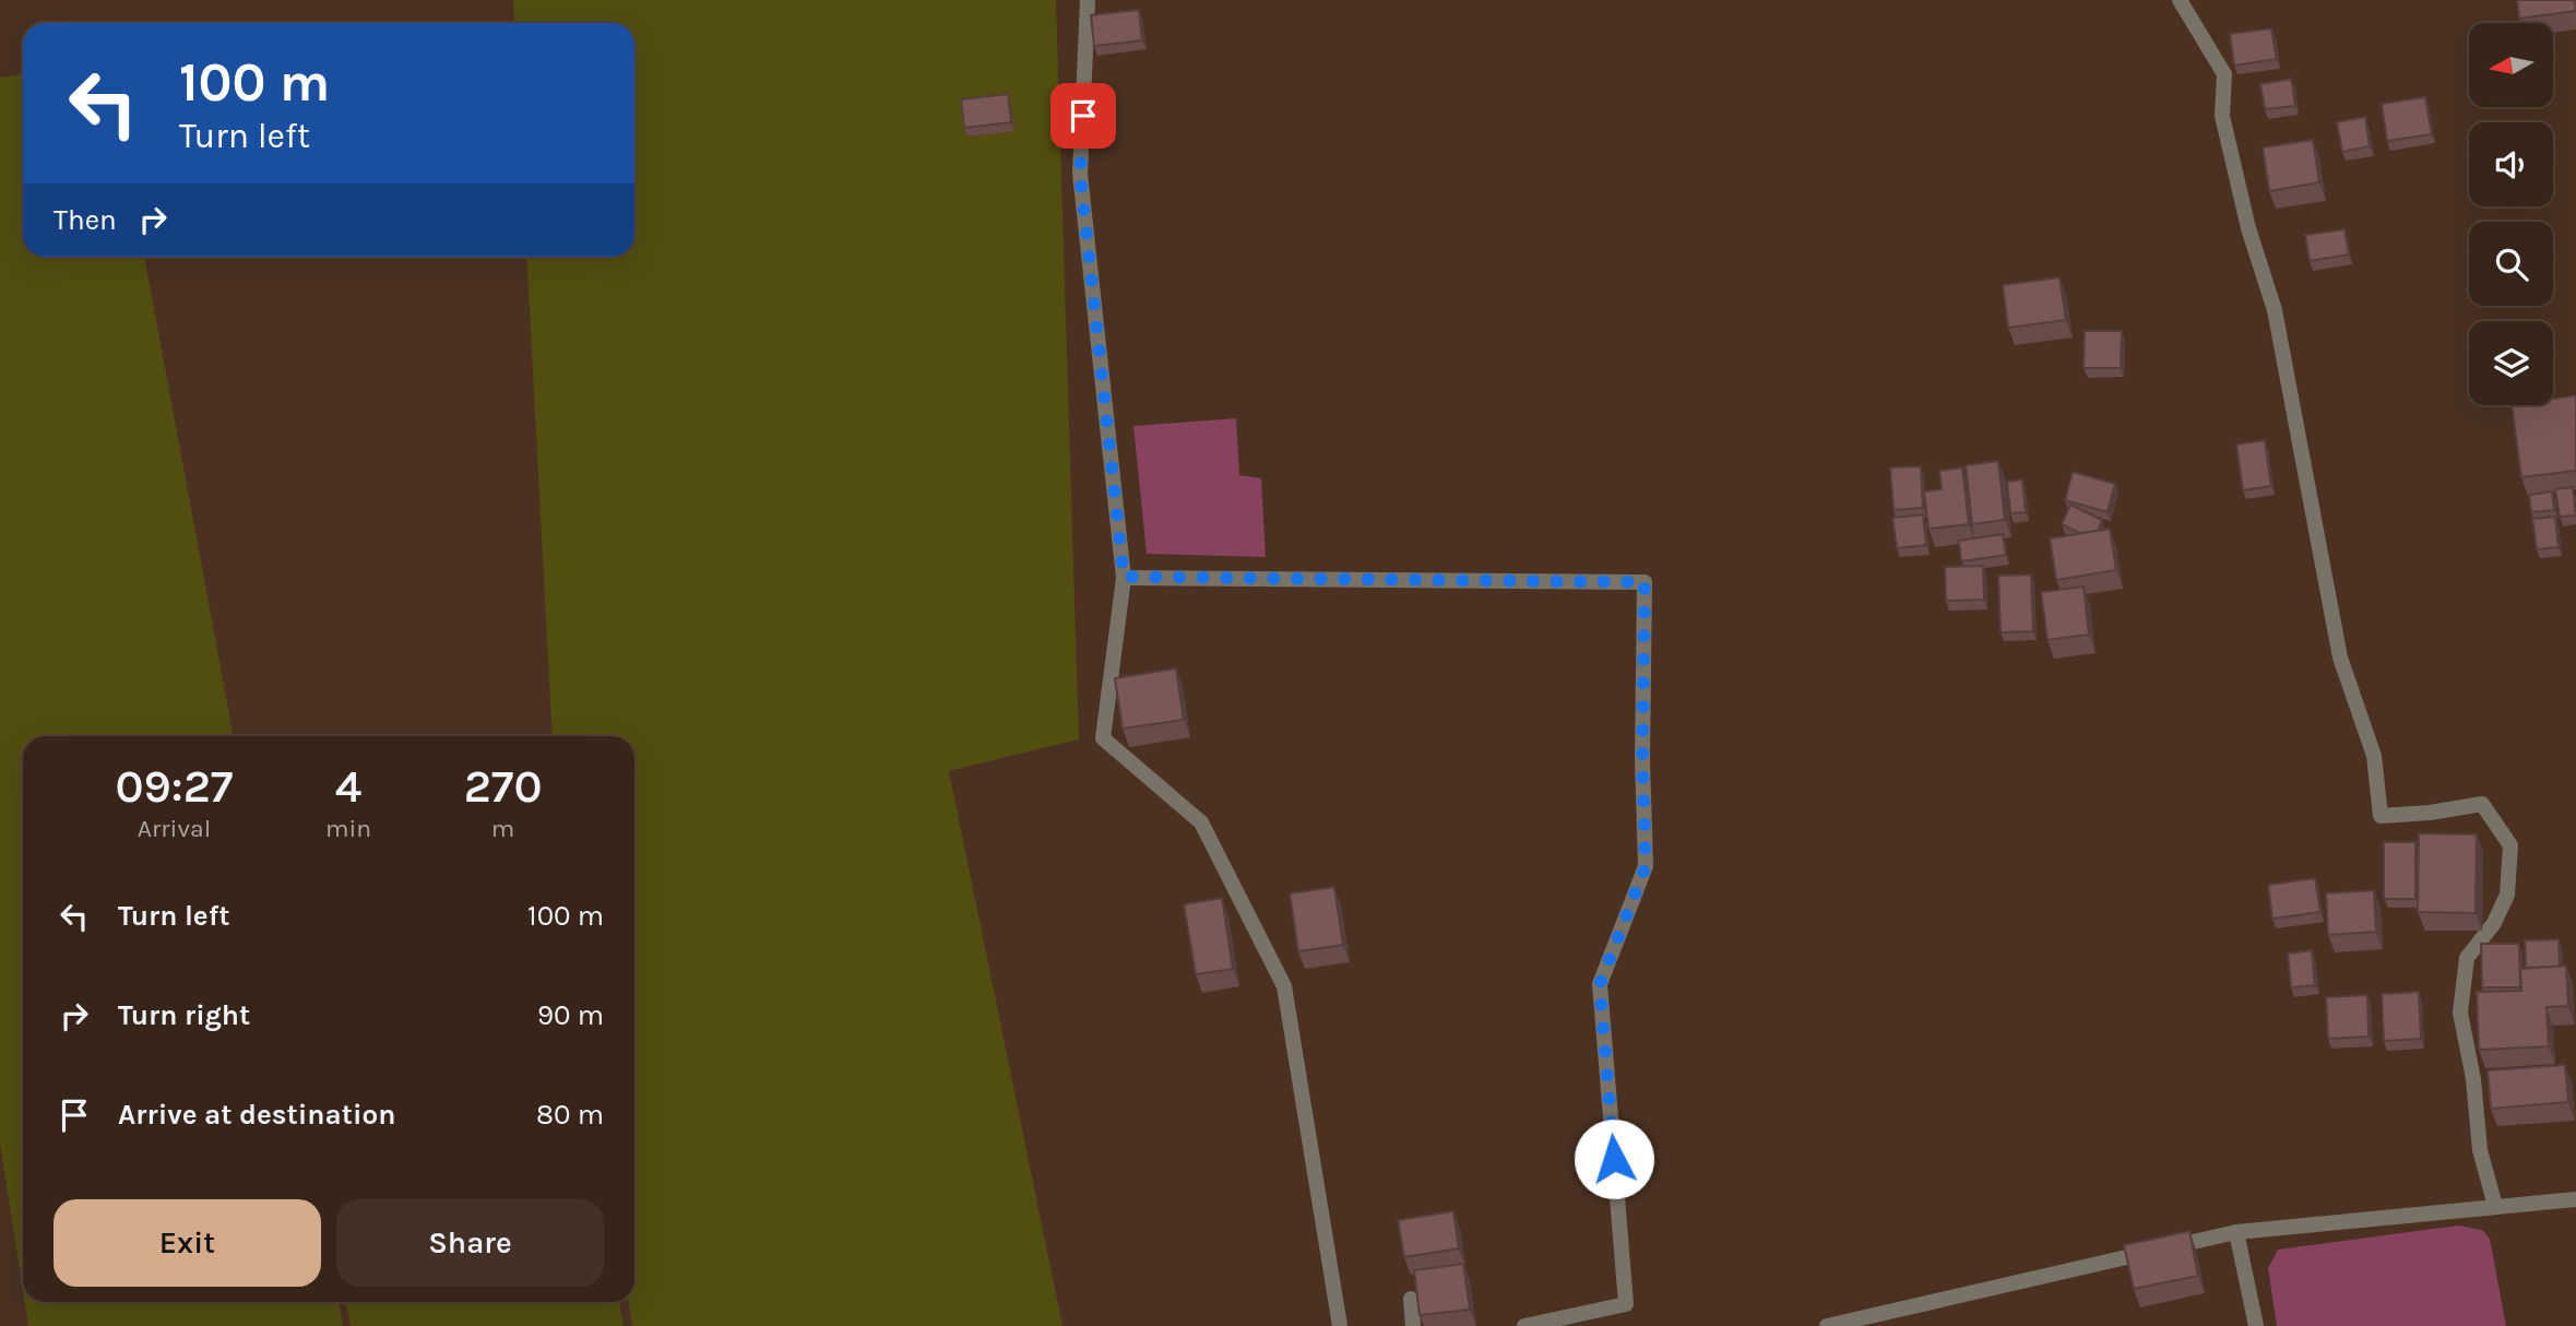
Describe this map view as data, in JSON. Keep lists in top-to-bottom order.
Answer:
{
  "north": "left",
  "page": {
    "turn": ["100 m", "Turn left"],
    "then": "Then",
    "eta": [
      "09:27",
      "Arrival",
      "4",
      "min",
      "270",
      "m"
    ],
    "list": [
      {
        "name": "Turn left",
        "value": "100 m"
      },
      {
        "name": "Turn right",
        "value": "90 m"
      },
      {
        "name": "Arrive at destination",
        "value": "80 m"
      }
    ],
    "buttons": ["Exit", "Share"]
  }
}
